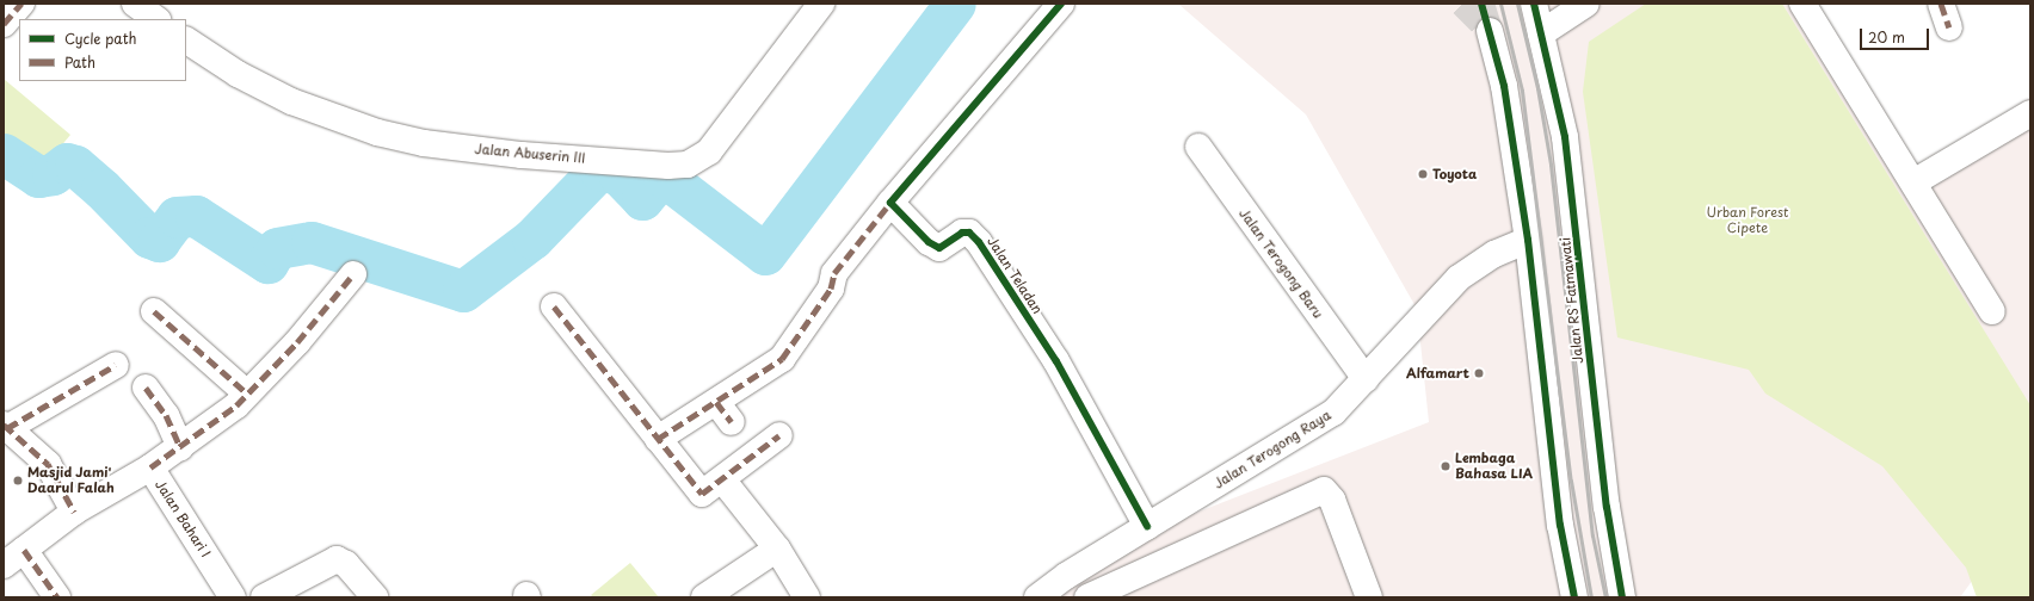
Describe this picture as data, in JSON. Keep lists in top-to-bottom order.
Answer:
{
  "streets": {
    "street": [
      "Jalan Abuserin III",
      "Jalan Terogong Baru",
      "Jalan Teladan",
      "Jalan RS Fatmawati",
      "Jalan Terogong Raya",
      "Jalan Bahari I"
    ]
  },
  "crossings": [
    ["Jalan Terogong Baru", "Jalan Terogong Raya"],
    ["Jalan Teladan", "Jalan Terogong Raya"]
  ],
  "parks": ["Urban Forest Cipete"],
  "places": [
    "Toyota",
    "Alfamart",
    "Lembaga Bahasa LIA",
    "Masjid Jami' Daarul Falah"
  ],
  "legend": ["Cycle path", "Path"],
  "scale_bar": "20 m"
}
